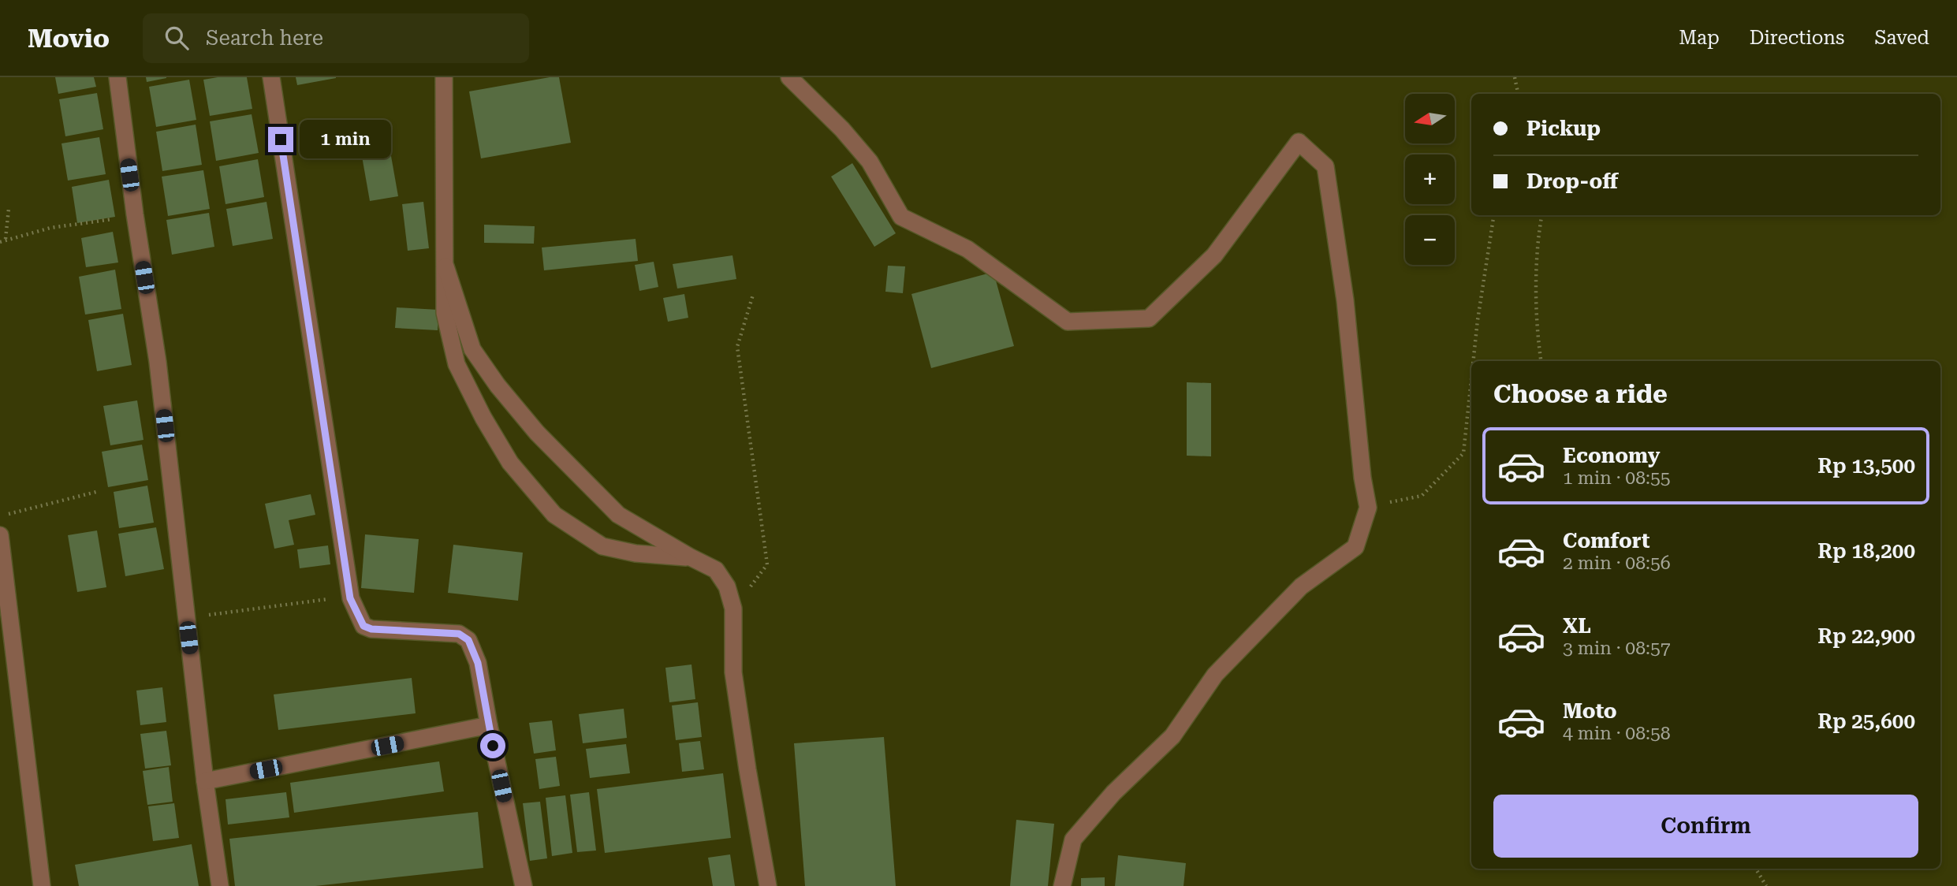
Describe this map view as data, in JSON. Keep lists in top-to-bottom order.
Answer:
{
  "north": "left",
  "page": {
    "header": "Movio",
    "search": "Search here",
    "nav": ["Map", "Directions", "Saved"],
    "map_buttons": ["+", "−"],
    "banner": ["Pickup", "Drop-off"],
    "bubble": "1 min",
    "heading": "Choose a ride",
    "list": [
      {
        "name": "Economy",
        "note": "1 min · 08:55",
        "value": "Rp 13,500"
      },
      {
        "name": "Comfort",
        "note": "2 min · 08:56",
        "value": "Rp 18,200"
      },
      {
        "name": "XL",
        "note": "3 min · 08:57",
        "value": "Rp 22,900"
      },
      {
        "name": "Moto",
        "note": "4 min · 08:58",
        "value": "Rp 25,600"
      }
    ],
    "buttons": "Confirm"
  }
}
